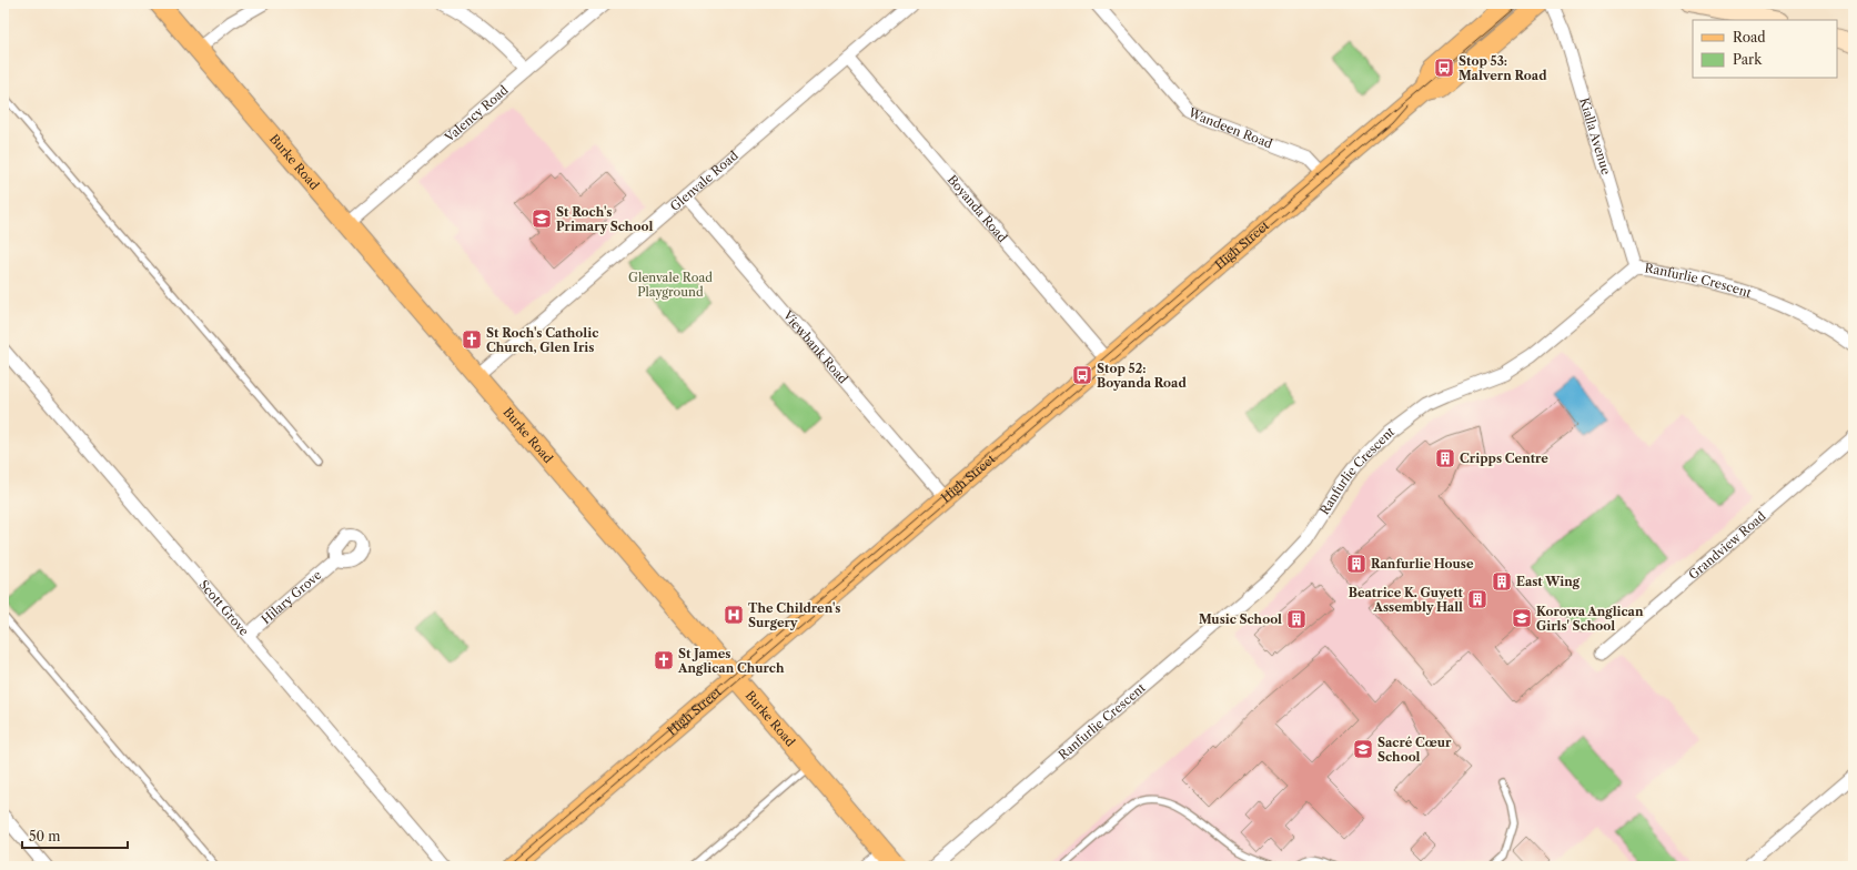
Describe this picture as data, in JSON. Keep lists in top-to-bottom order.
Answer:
{
  "streets": {
    "main road": ["Burke Road", "High Street"],
    "street": [
      "Valency Road",
      "Wandeen Road",
      "Kialla Avenue",
      "Glenvale Road",
      "Boyanda Road",
      "Ranfurlie Crescent",
      "Viewbank Road",
      "Grandview Road",
      "Hilary Grove",
      "Scott Grove"
    ]
  },
  "crossings": [
    ["Valency Road", "Burke Road"],
    ["Wandeen Road", "High Street"],
    ["Kialla Avenue", "Ranfurlie Crescent"],
    ["Burke Road", "Glenvale Road"],
    ["Burke Road", "High Street"],
    ["Glenvale Road", "Boyanda Road"],
    ["Glenvale Road", "Viewbank Road"],
    ["Boyanda Road", "High Street"],
    ["High Street", "Viewbank Road"],
    ["Hilary Grove", "Scott Grove"]
  ],
  "parks": ["Glenvale Road Playground"],
  "places": {
    "bus stop": ["Stop 53: Malvern Road", "Stop 52: Boyanda Road"],
    "school or university": ["St Roch's Primary School", "Korowa Anglican Girls' School", "Sacré Cœur School"],
    "church": ["St Roch's Catholic Church, Glen Iris", "St James Anglican Church"],
    "building": [
      "Cripps Centre",
      "Ranfurlie House",
      "East Wing",
      "Beatrice K. Guyett Assembly Hall",
      "Music School"
    ],
    "hospital": ["The Children's Surgery"]
  },
  "legend": ["Road", "Park"],
  "scale_bar": "50 m"
}
